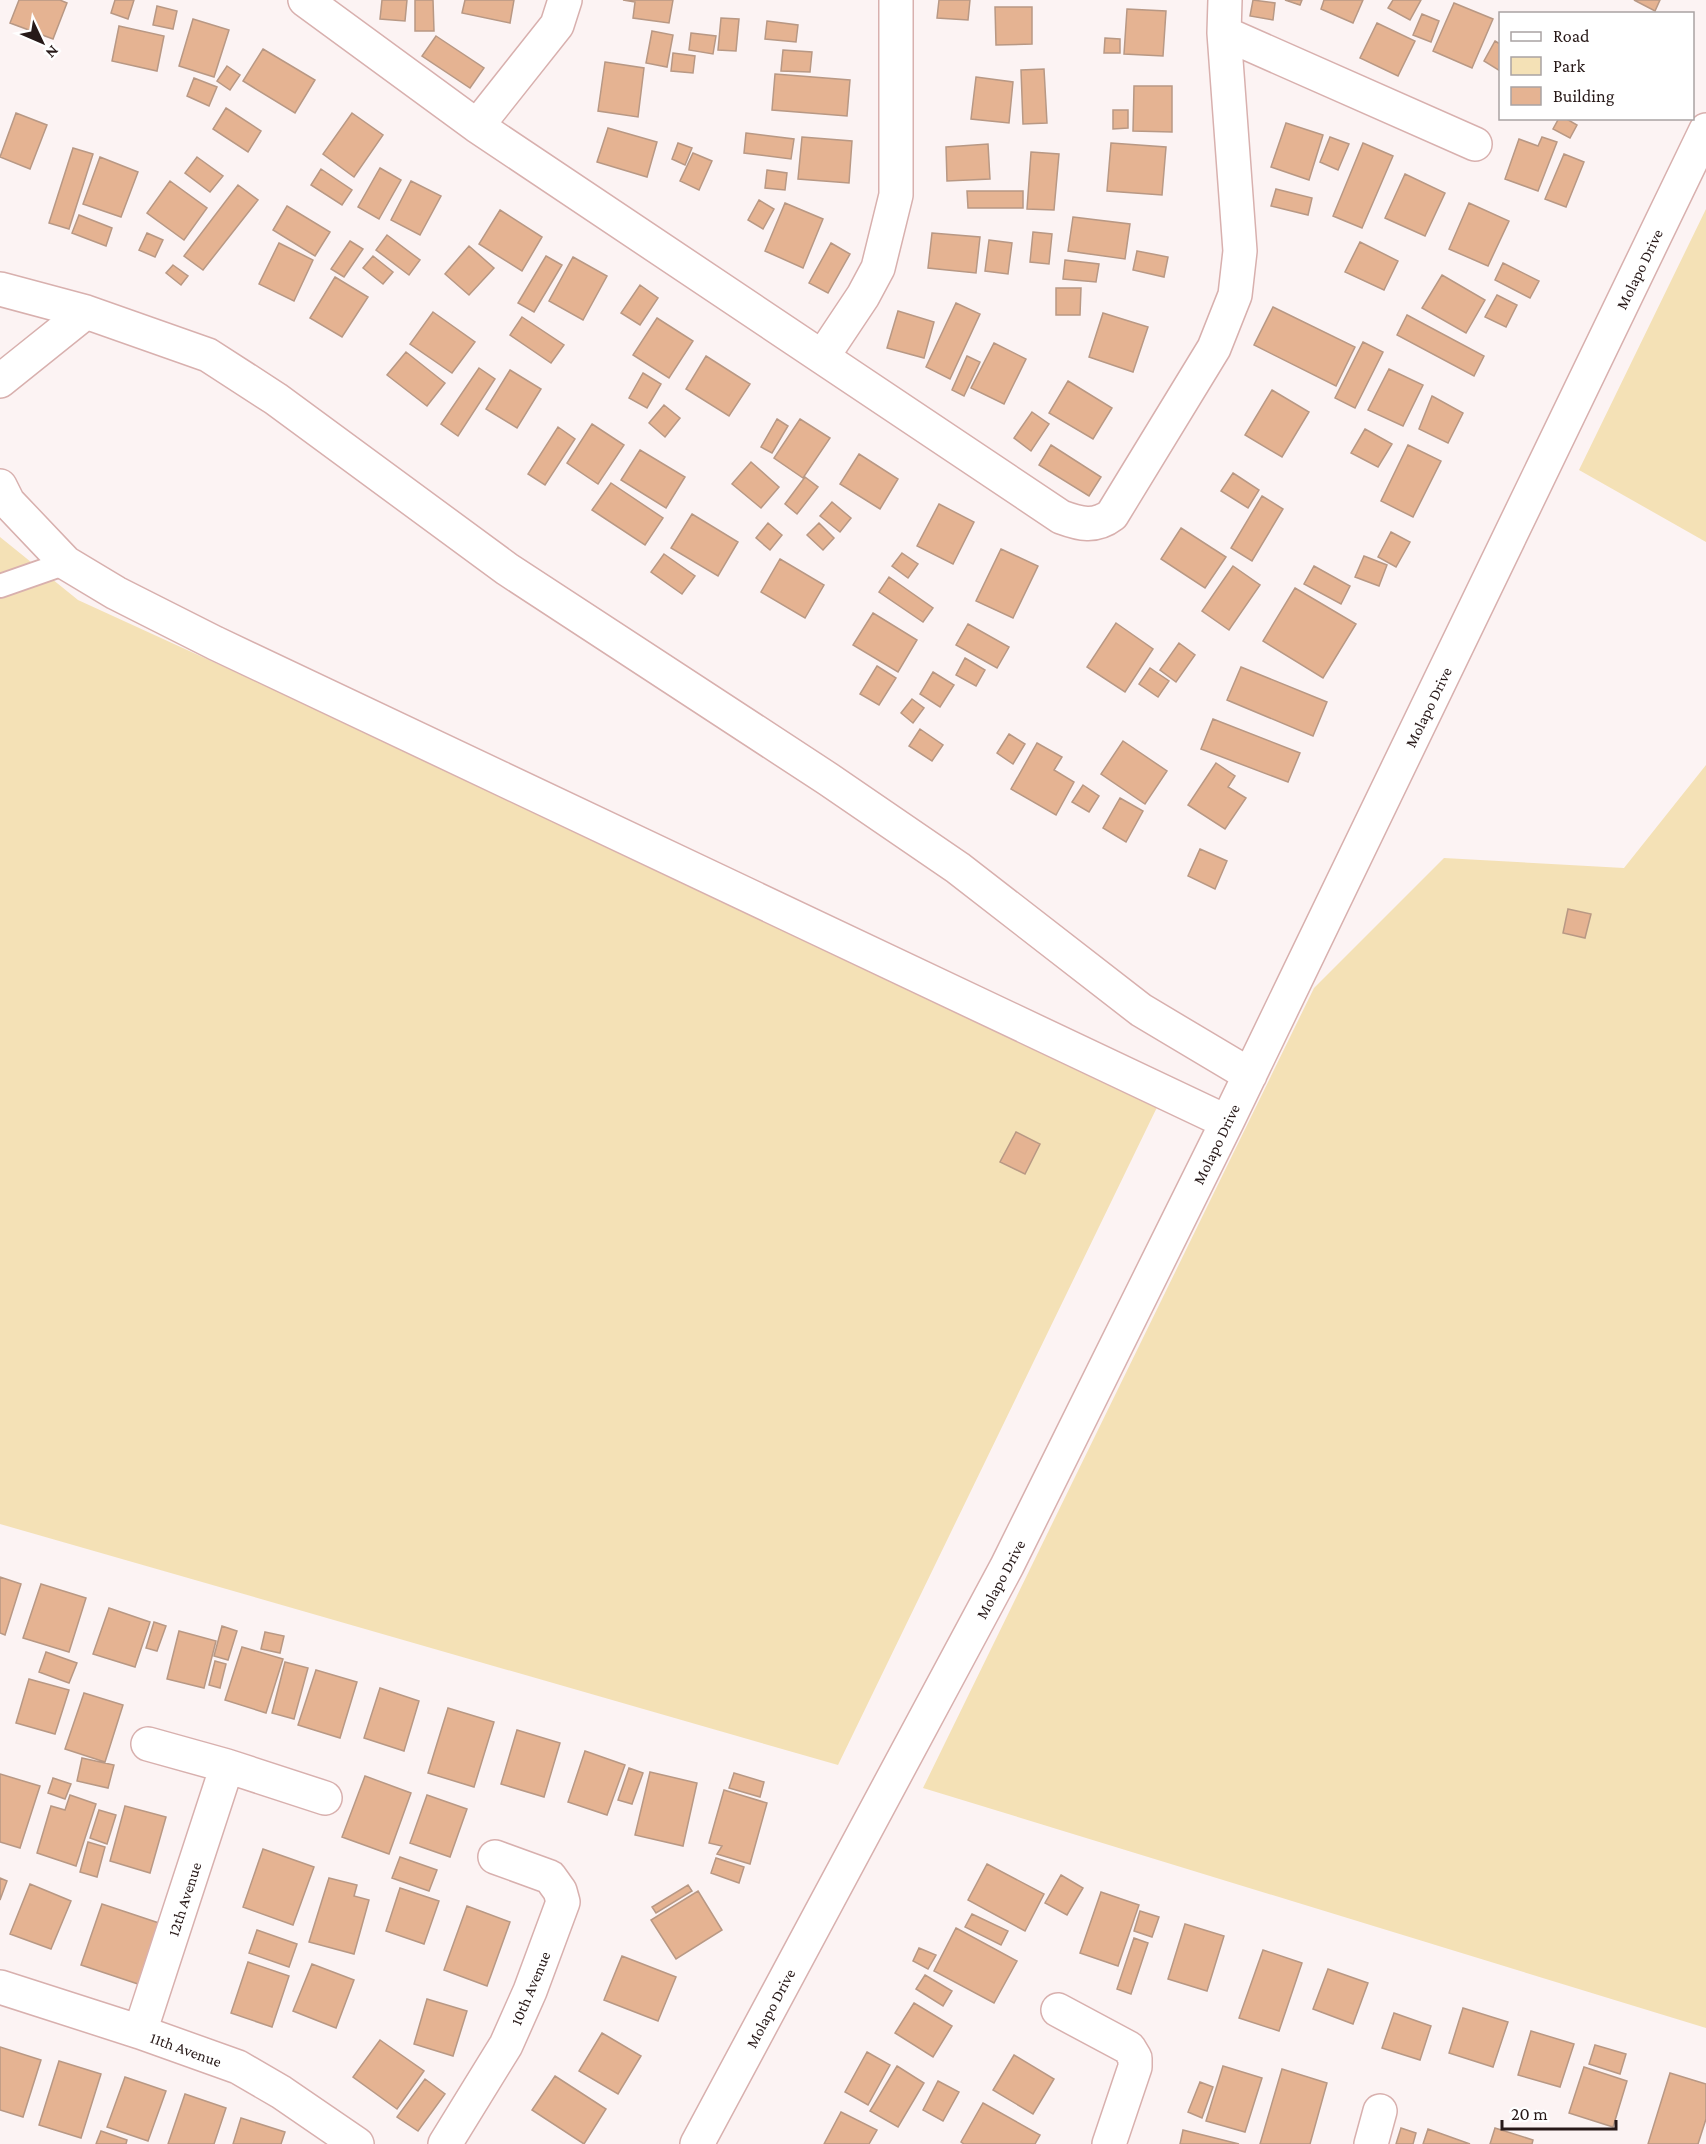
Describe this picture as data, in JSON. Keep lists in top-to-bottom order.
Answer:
{
  "streets": {
    "street": [
      "Molapo Drive",
      "12th Avenue",
      "10th Avenue",
      "11th Avenue"
    ]
  },
  "crossings": [
    ["12th Avenue", "11th Avenue"]
  ],
  "legend": ["Road", "Park", "Building"],
  "scale_bar": "20 m",
  "north": "bottom right"
}
